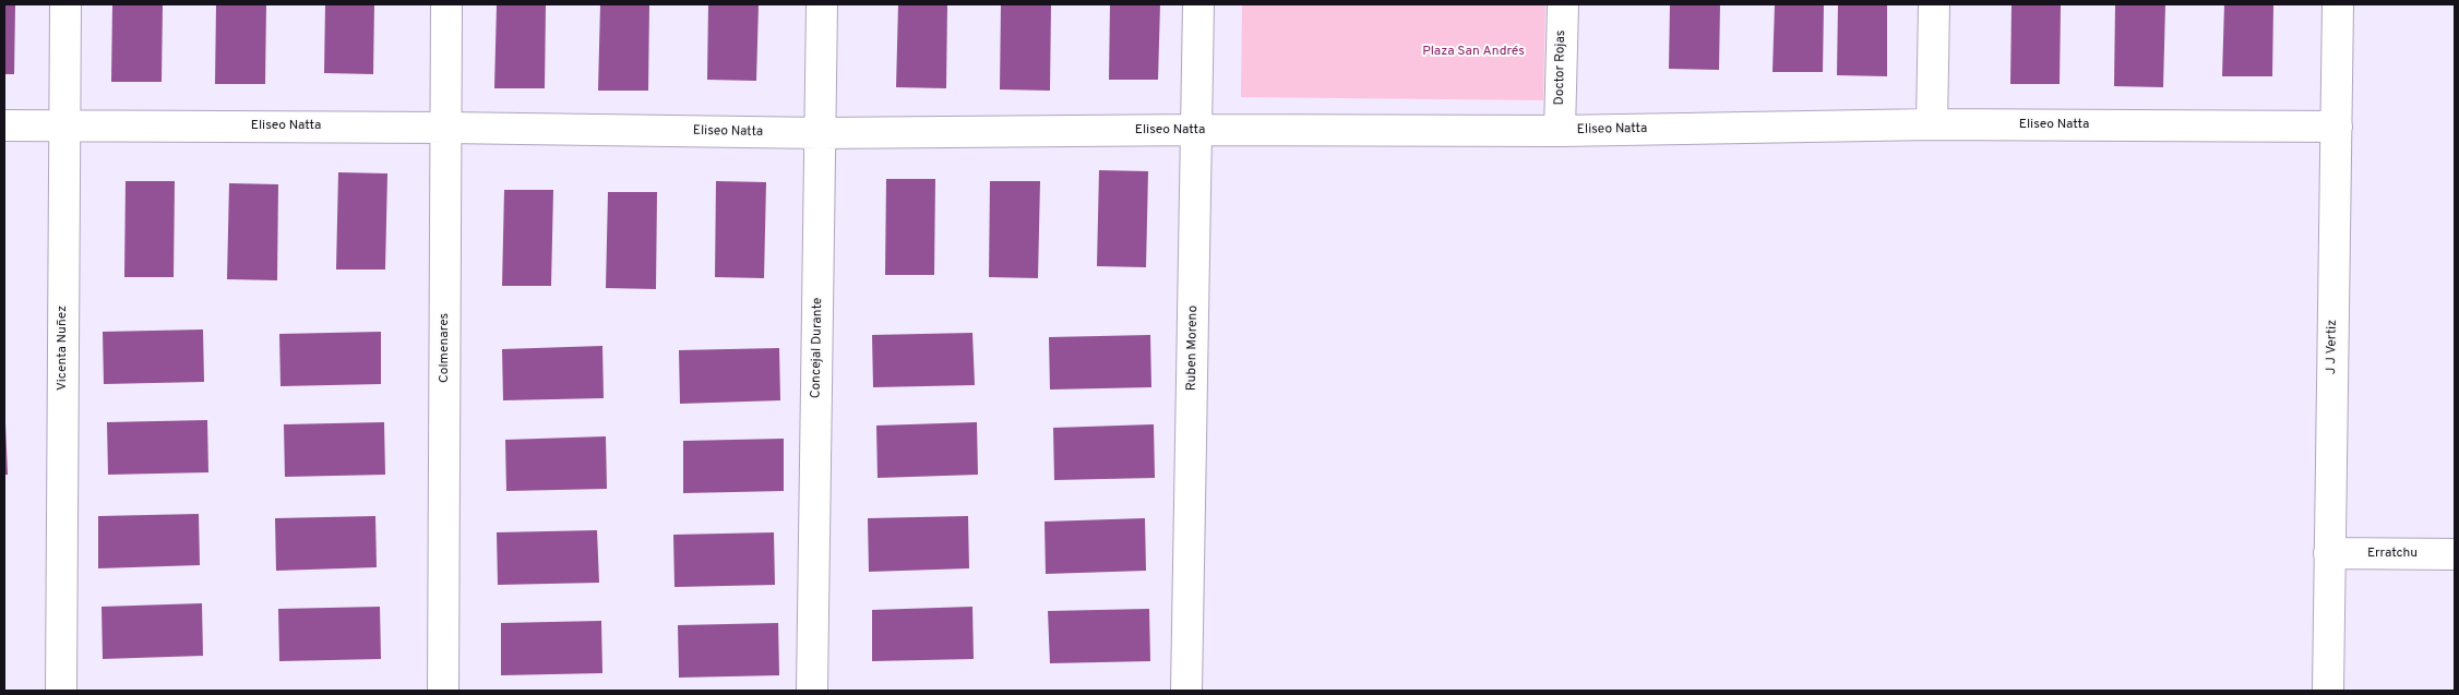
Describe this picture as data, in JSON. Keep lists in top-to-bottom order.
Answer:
{
  "streets": {
    "street": [
      "Doctor Rojas",
      "Eliseo Natta",
      "J J Vertiz",
      "Vicenta Nuñez",
      "Colmenares",
      "Concejal Durante",
      "Ruben Moreno",
      "Erratchu"
    ]
  },
  "crossings": [
    ["Doctor Rojas", "Eliseo Natta"],
    ["Eliseo Natta", "J J Vertiz"],
    ["Eliseo Natta", "Vicenta Nuñez"],
    ["Eliseo Natta", "Colmenares"],
    ["Eliseo Natta", "Concejal Durante"],
    ["Eliseo Natta", "Ruben Moreno"],
    ["J J Vertiz", "Erratchu"]
  ],
  "parks": ["Plaza San Andrés"]
}
